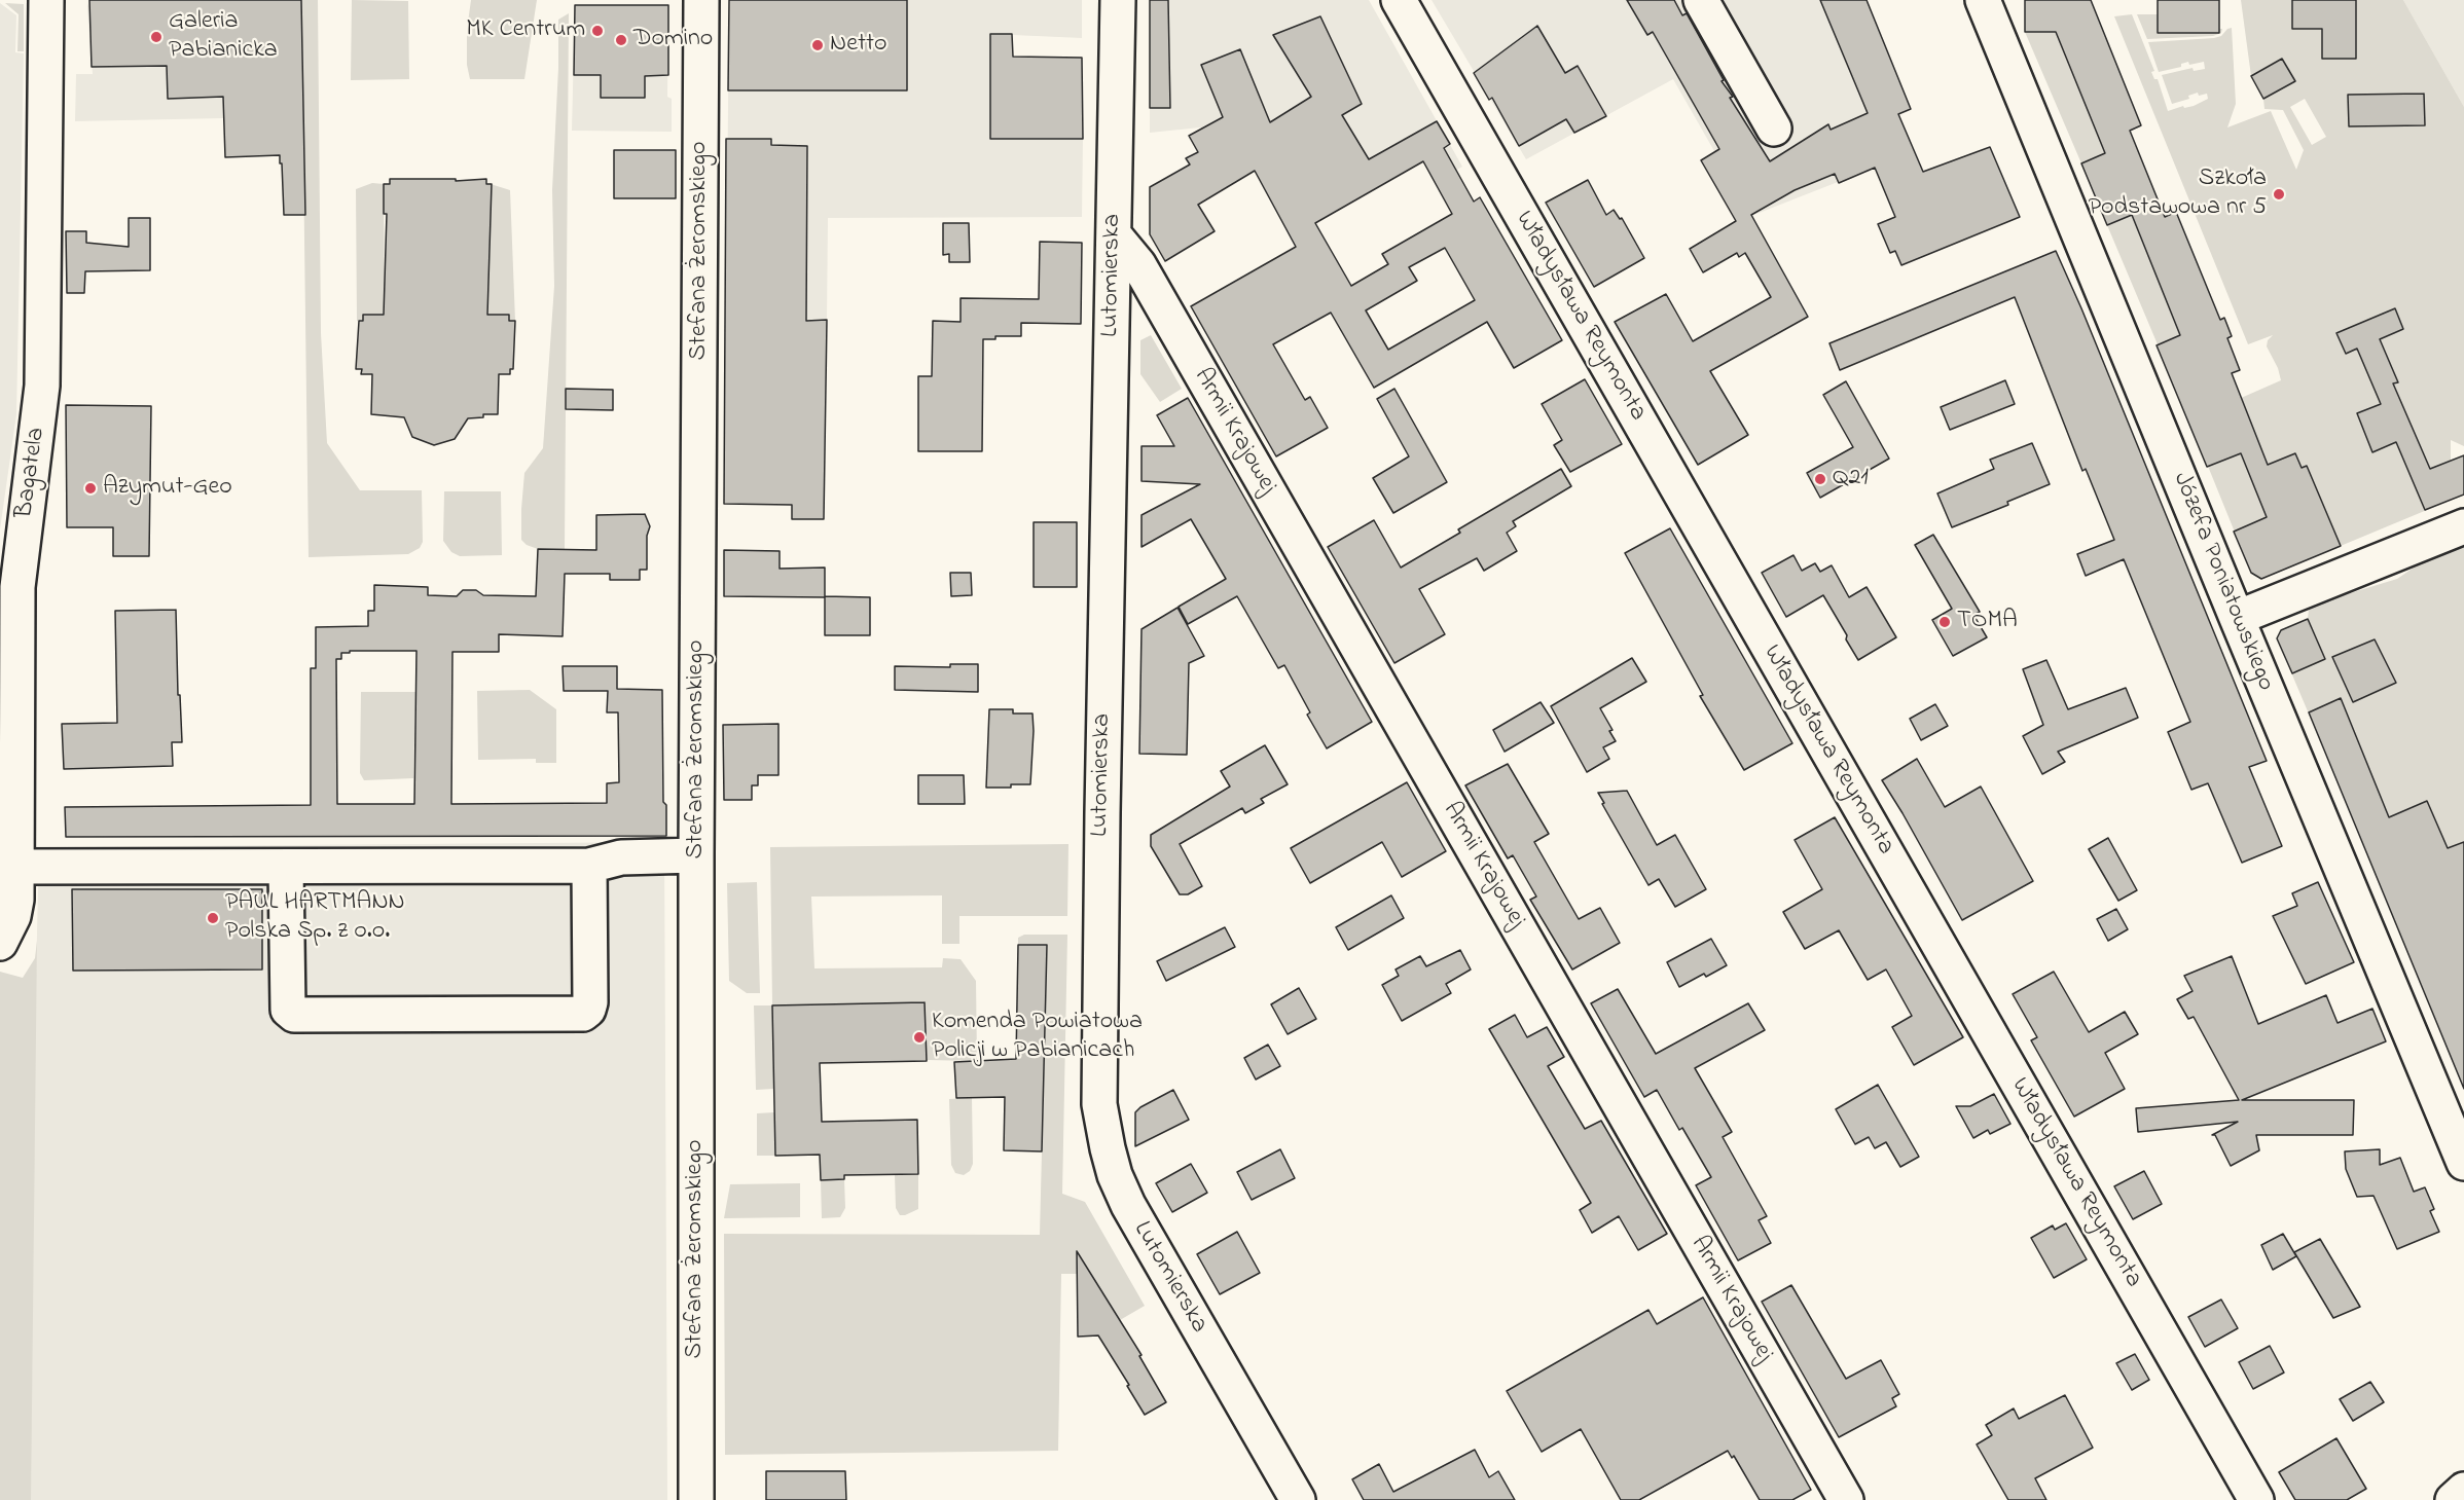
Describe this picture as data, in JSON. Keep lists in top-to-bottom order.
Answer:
{
  "streets": {
    "street": [
      "Stefana Żeromskiego",
      "Lutomierska",
      "Władysława Reymonta",
      "Armii Krajowej",
      "Bagatela",
      "Józefa Poniatowskiego"
    ]
  },
  "crossings": [
    ["Lutomierska", "Armii Krajowej"]
  ],
  "places": [
    "MK Centrum",
    "Galeria Pabianicka",
    "Domino",
    "Netto",
    "Szkoła Podstawowa nr 5",
    "Q21",
    "Azymut-Geo",
    "TOMA",
    "PAUL HARTMANN Polska Sp. z o.o.",
    "Komenda Powiatowa Policji w Pabianicach"
  ]
}
